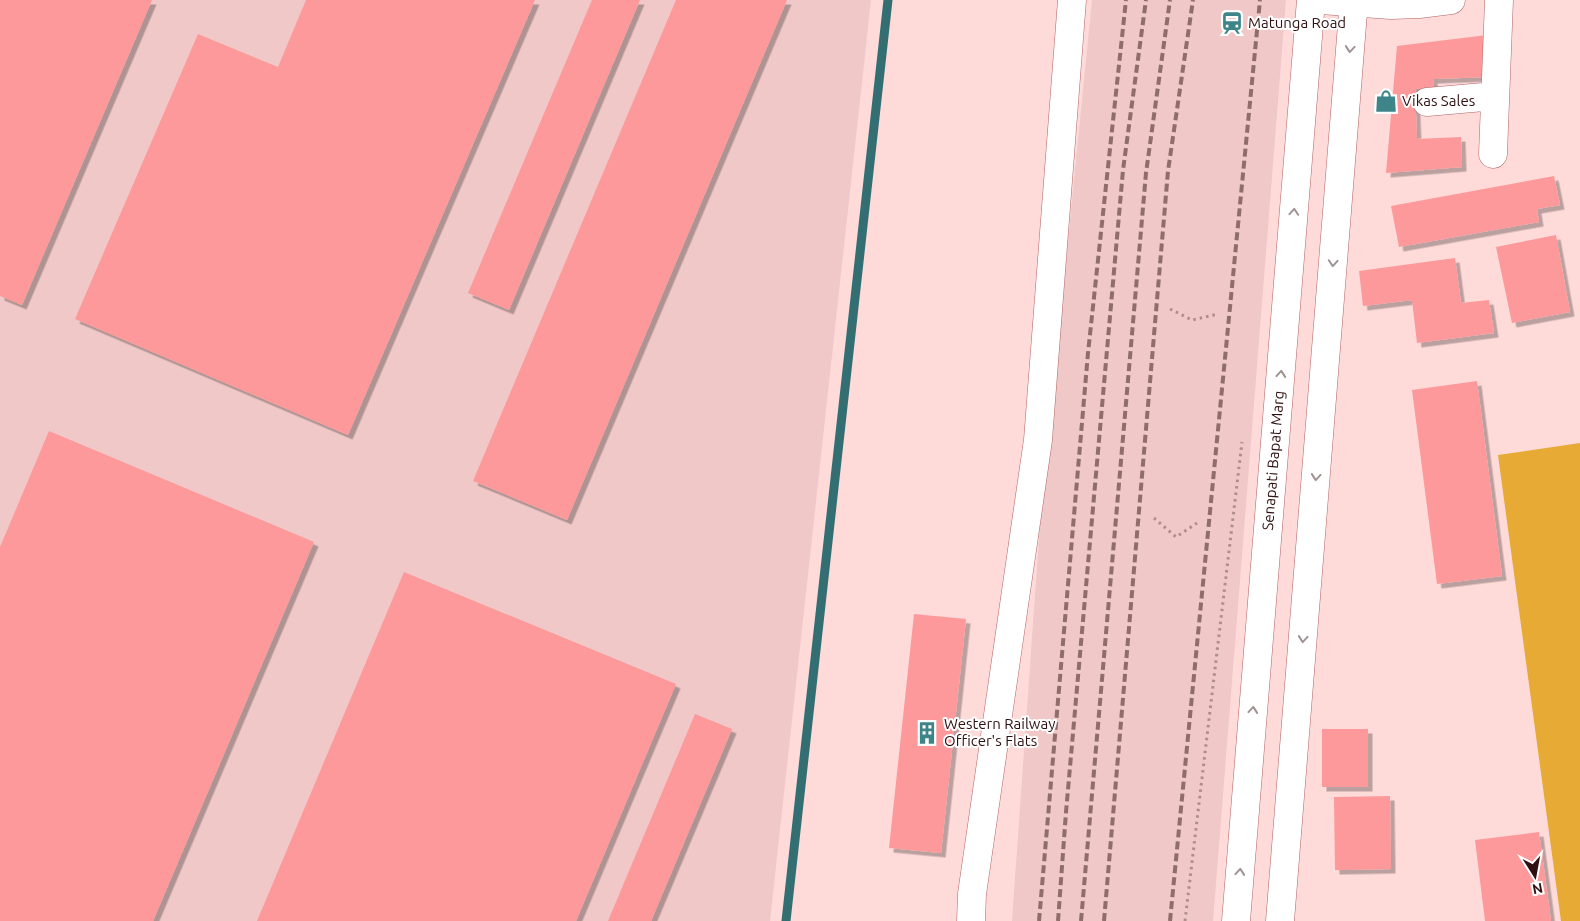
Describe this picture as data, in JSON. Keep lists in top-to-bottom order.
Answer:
{
  "streets": {
    "main road": ["Senapati Bapat Marg"]
  },
  "places": {
    "station": ["Matunga Road"],
    "shop": ["Vikas Sales"],
    "building": ["Western Railway Officer's Flats"]
  },
  "north": "bottom"
}
